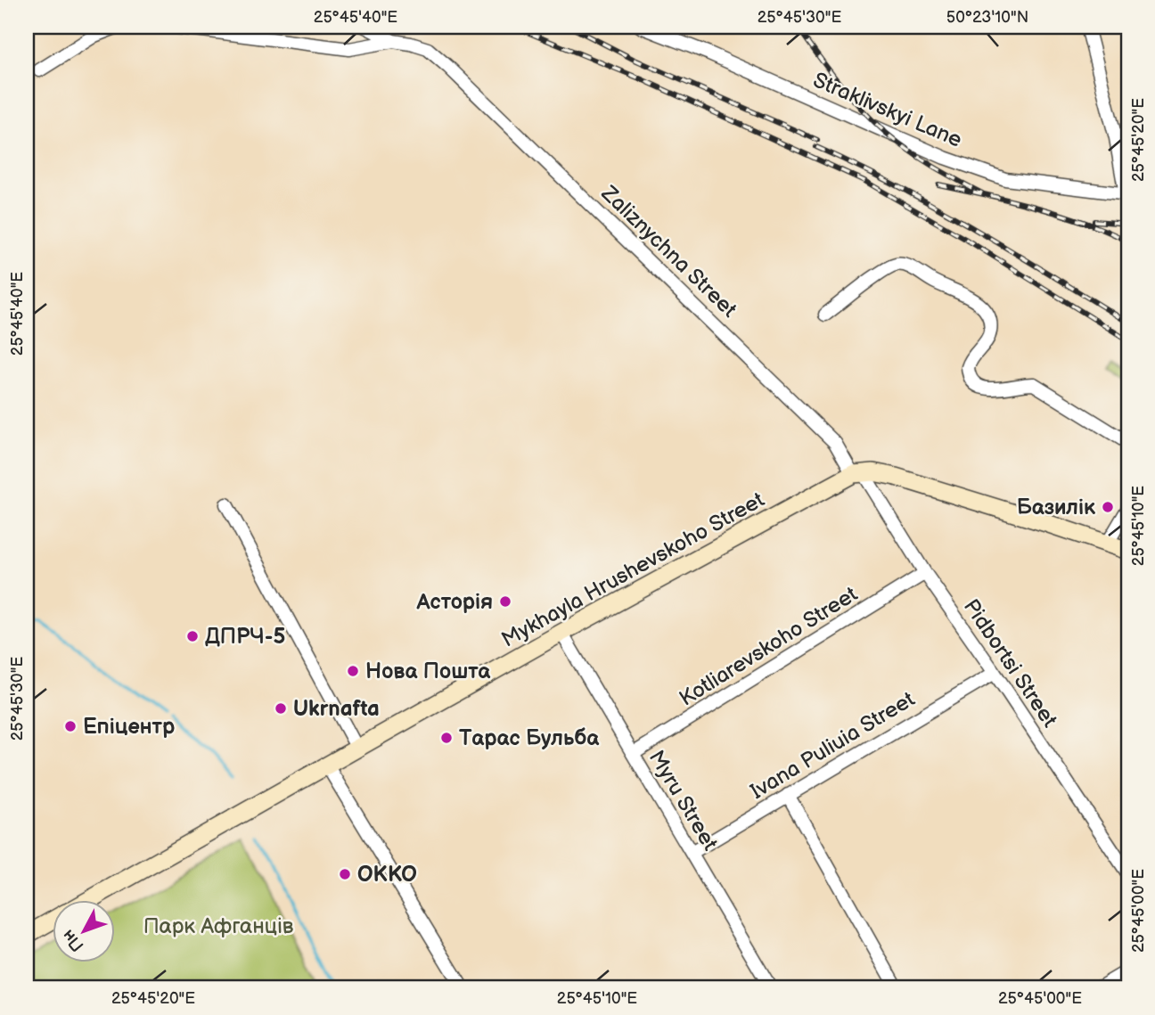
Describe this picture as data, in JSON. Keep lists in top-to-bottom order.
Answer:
{
  "streets": {
    "main road": ["Mykhayla Hrushevskoho Street"],
    "street": [
      "Straklivskyi Lane",
      "Zaliznychna Street",
      "Kotliarevskoho Street",
      "Pidbortsi Street",
      "Ivana Puliuia Street",
      "Myru Street"
    ]
  },
  "crossings": [
    ["Zaliznychna Street", "Mykhayla Hrushevskoho Street"],
    ["Zaliznychna Street", "Pidbortsi Street"],
    ["Mykhayla Hrushevskoho Street", "Pidbortsi Street"],
    ["Mykhayla Hrushevskoho Street", "Myru Street"],
    ["Kotliarevskoho Street", "Pidbortsi Street"],
    ["Kotliarevskoho Street", "Myru Street"],
    ["Pidbortsi Street", "Ivana Puliuia Street"],
    ["Ivana Puliuia Street", "Myru Street"]
  ],
  "parks": ["Парк Афганців"],
  "places": [
    "Базилік",
    "Асторія",
    "ДПРЧ-5",
    "Нова Пошта",
    "Ukrnafta",
    "Епіцентр",
    "Тарас Бульба",
    "OKKO"
  ],
  "north": "bottom left",
  "coordinates": [
    "25°45'40\"E",
    "25°45'30\"E",
    "50°23'10\"N",
    "25°45'20\"E",
    "25°45'10\"E",
    "25°45'00\"E"
  ]
}
